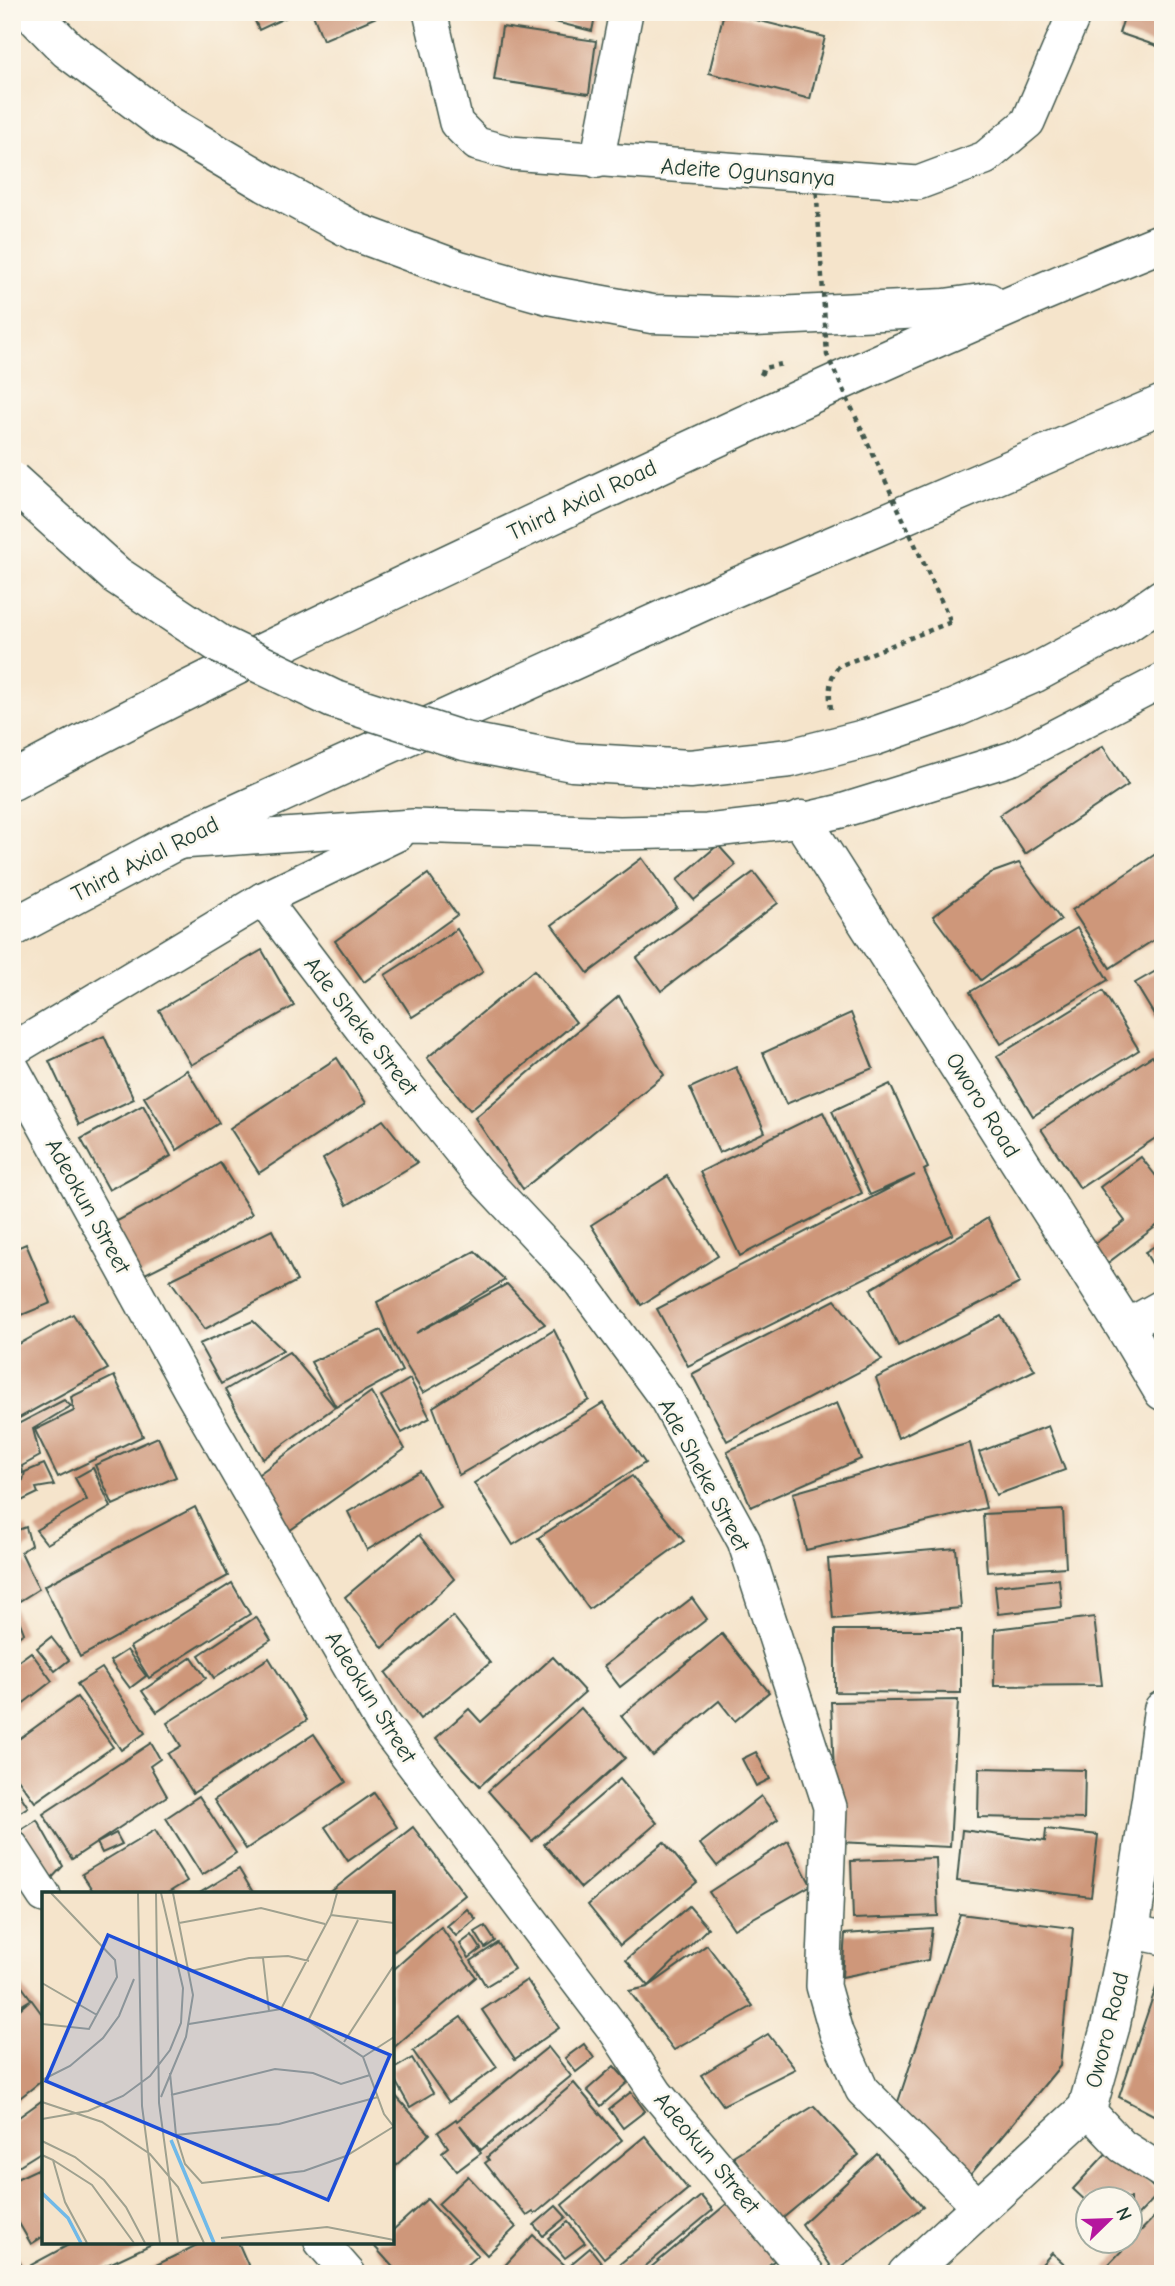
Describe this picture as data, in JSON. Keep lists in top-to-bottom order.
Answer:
{
  "streets": {
    "main road": ["Third Axial Road", "Oworo Road"],
    "street": ["Adeite Ogunsanya", "Ade Sheke Street", "Adeokun Street"]
  },
  "crossings": [
    ["Ade Sheke Street", "Oworo Road"]
  ],
  "north": "top right"
}
